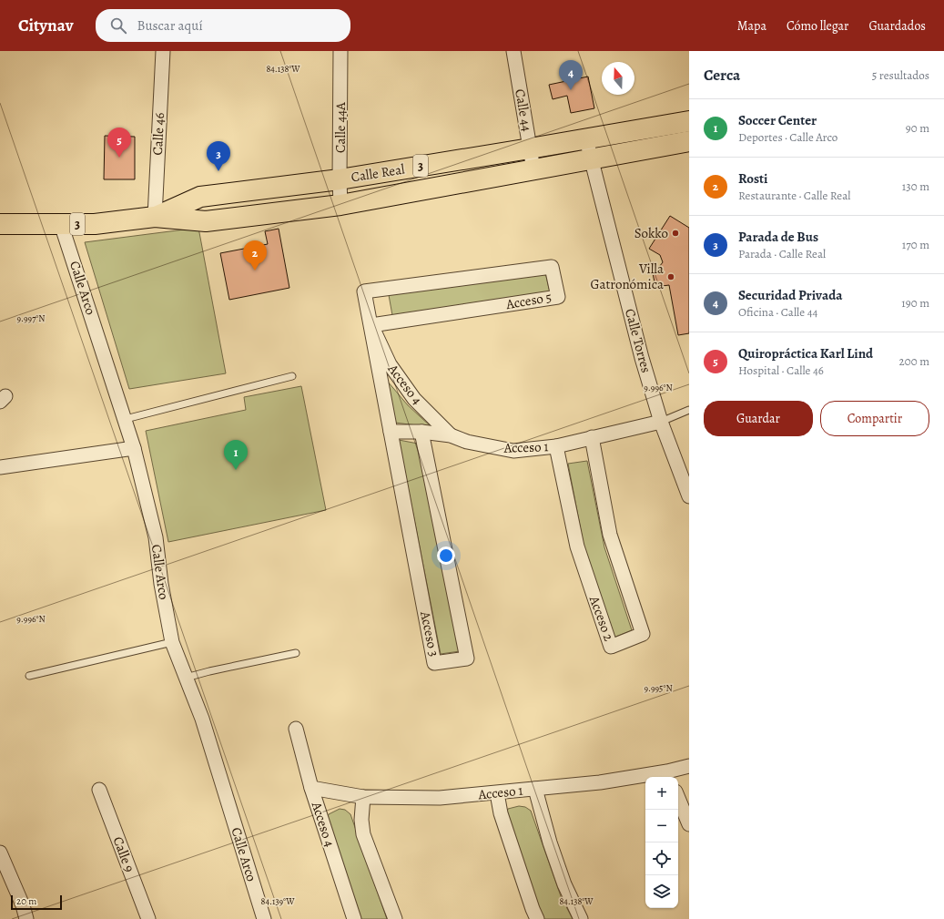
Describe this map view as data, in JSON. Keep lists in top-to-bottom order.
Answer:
{
  "streets": {
    "main road": ["3", "Calle Real"],
    "street": [
      "Calle 44",
      "Calle 44A",
      "Calle 46",
      "Calle Arco",
      "Acceso 5",
      "Calle Torres",
      "Acceso 4",
      "Acceso 1",
      "Acceso 2",
      "Acceso 3",
      "Calle 9"
    ]
  },
  "crossings": [
    ["Calle 44", "Calle Real"],
    ["Calle 44A", "Calle Real"],
    ["Calle 46", "Calle Real"],
    ["Calle Real", "Calle Arco"],
    ["Calle Real", "Calle Torres"],
    ["Acceso 5", "Acceso 4"],
    ["Calle Torres", "Acceso 1"],
    ["Acceso 4", "Acceso 1"],
    ["Acceso 4", "Acceso 3"],
    ["Acceso 1", "Acceso 2"],
    ["Acceso 1", "Acceso 3"]
  ],
  "places": ["Sokko", "Villa Gatronómica"],
  "scale_bar": "20 m",
  "north": "top",
  "page": {
    "header": "Citynav",
    "search": "Buscar aquí",
    "nav": ["Mapa", "Cómo llegar", "Guardados"],
    "heading": ["Cerca", "5 resultados"],
    "pins": [
      "4",
      "5",
      "3",
      "2",
      "1"
    ],
    "list": [
      {
        "mark": "1",
        "name": "Soccer Center",
        "note": "Deportes · Calle Arco",
        "value": "90 m"
      },
      {
        "mark": "2",
        "name": "Rosti",
        "note": "Restaurante · Calle Real",
        "value": "130 m"
      },
      {
        "mark": "3",
        "name": "Parada de Bus",
        "note": "Parada · Calle Real",
        "value": "170 m"
      },
      {
        "mark": "4",
        "name": "Securidad Privada",
        "note": "Oficina · Calle 44",
        "value": "190 m"
      },
      {
        "mark": "5",
        "name": "Quiropráctica Karl Lind",
        "note": "Hospital · Calle 46",
        "value": "200 m"
      }
    ],
    "buttons": ["Guardar", "Compartir"],
    "map_buttons": ["+", "−"],
    "scale": "20 m"
  },
  "coordinates": [
    "84.138°W",
    "9.997°N",
    "9.996°N",
    "9.995°N",
    "84.139°W"
  ]
}
